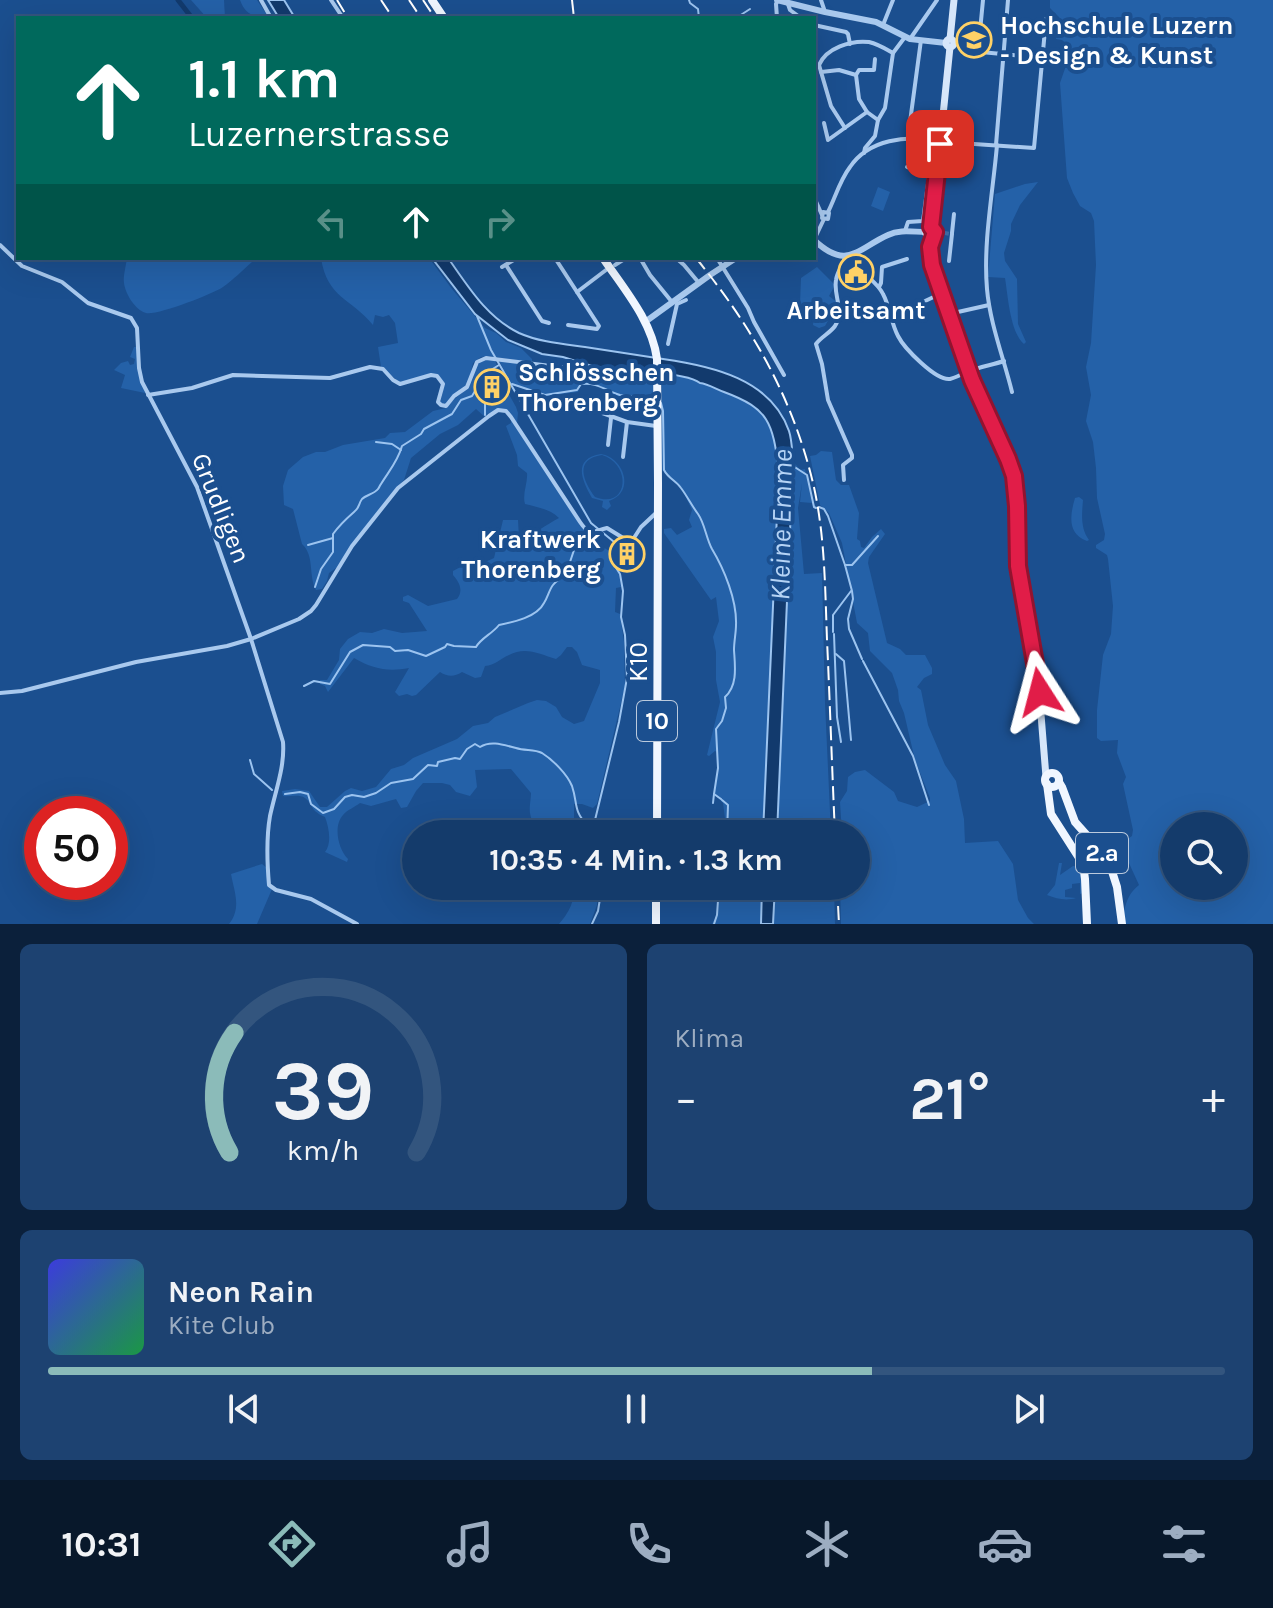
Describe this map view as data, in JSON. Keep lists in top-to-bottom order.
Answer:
{
  "streets": {
    "main road": ["K10", "10", "2.a"],
    "street": ["Grudligen"]
  },
  "crossings": [
    ["K10", "10"]
  ],
  "water": ["Kleine Emme"],
  "places": {
    "school or university": ["Hochschule Luzern - Design & Kunst"],
    "public building": ["Arbeitsamt"],
    "building": ["Schlösschen Thorenberg", "Kraftwerk Thorenberg"]
  },
  "page": {
    "turn": ["1.1 km", "Luzernerstrasse"],
    "limit": "50",
    "trip": "10:35 · 4 Min. · 1.3 km",
    "tile": "Klima",
    "heat": ["−", "21°", "+"],
    "song": ["Neon Rain", "Kite Club"],
    "tabs": "10:31",
    "gauge": ["39", "km/h"]
  }
}
